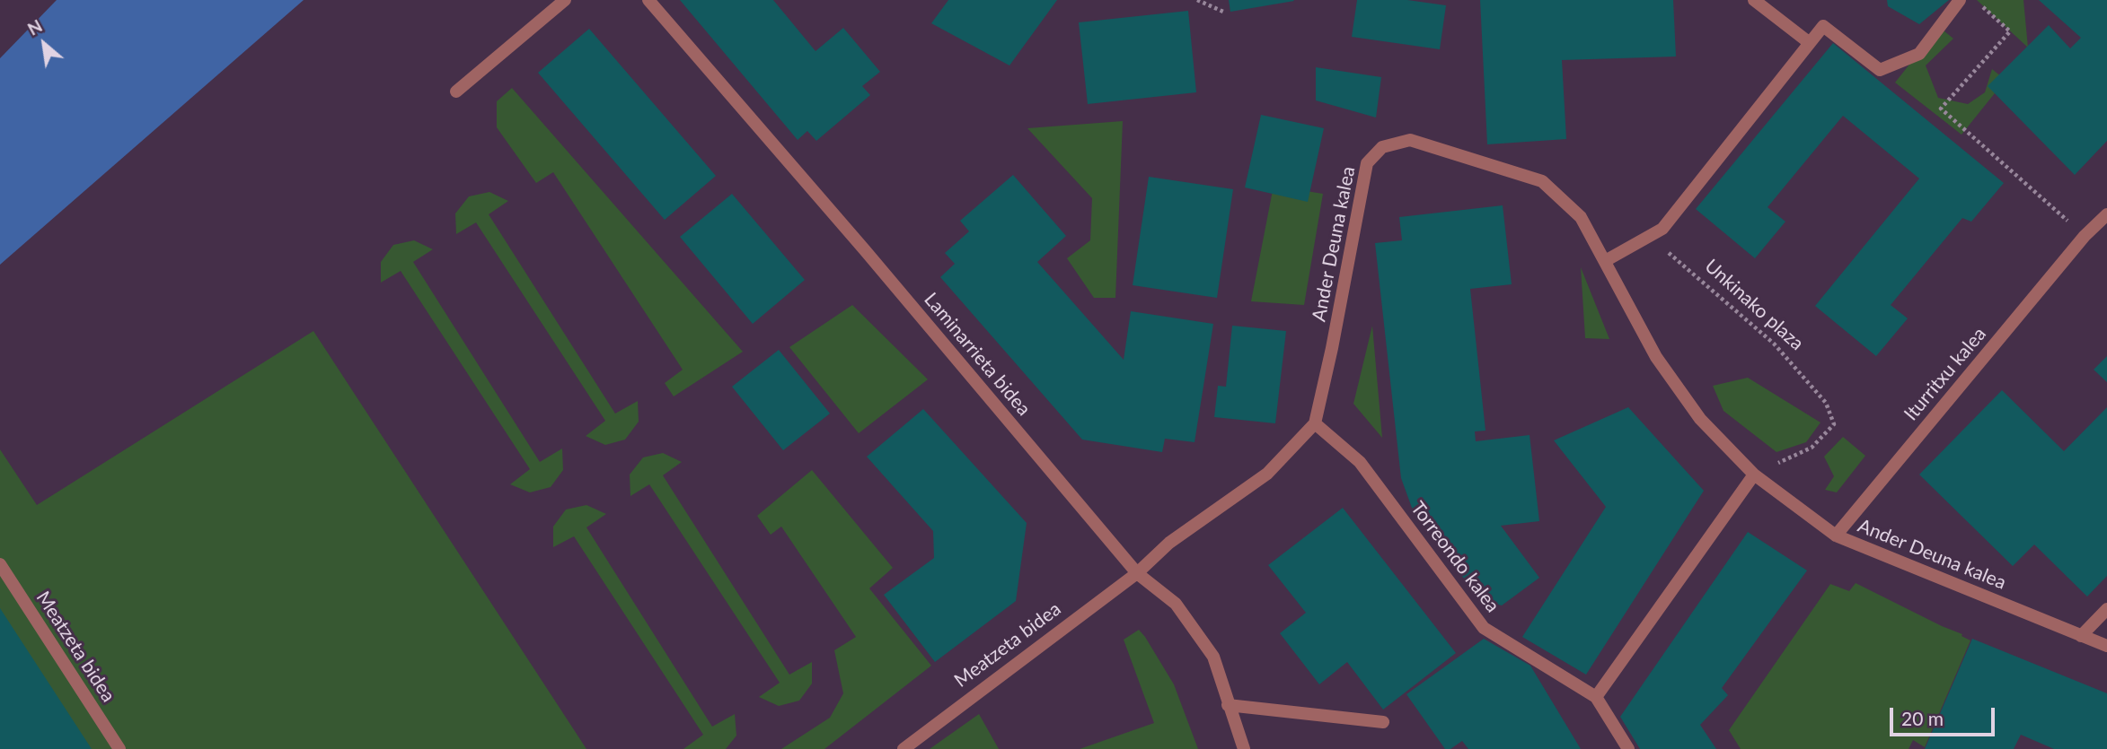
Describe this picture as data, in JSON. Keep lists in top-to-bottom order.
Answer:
{
  "streets": {
    "street": [
      "Ander Deuna kalea",
      "Laminarrieta bidea",
      "Iturritxu kalea",
      "Torreondo kalea",
      "Meatzeta bidea"
    ],
    "path": ["Unkinako plaza"]
  },
  "crossings": [
    ["Ander Deuna kalea", "Unkinako plaza"],
    ["Ander Deuna kalea", "Iturritxu kalea"],
    ["Ander Deuna kalea", "Torreondo kalea"],
    ["Laminarrieta bidea", "Meatzeta bidea"]
  ],
  "scale_bar": "20 m",
  "north": "top left"
}
